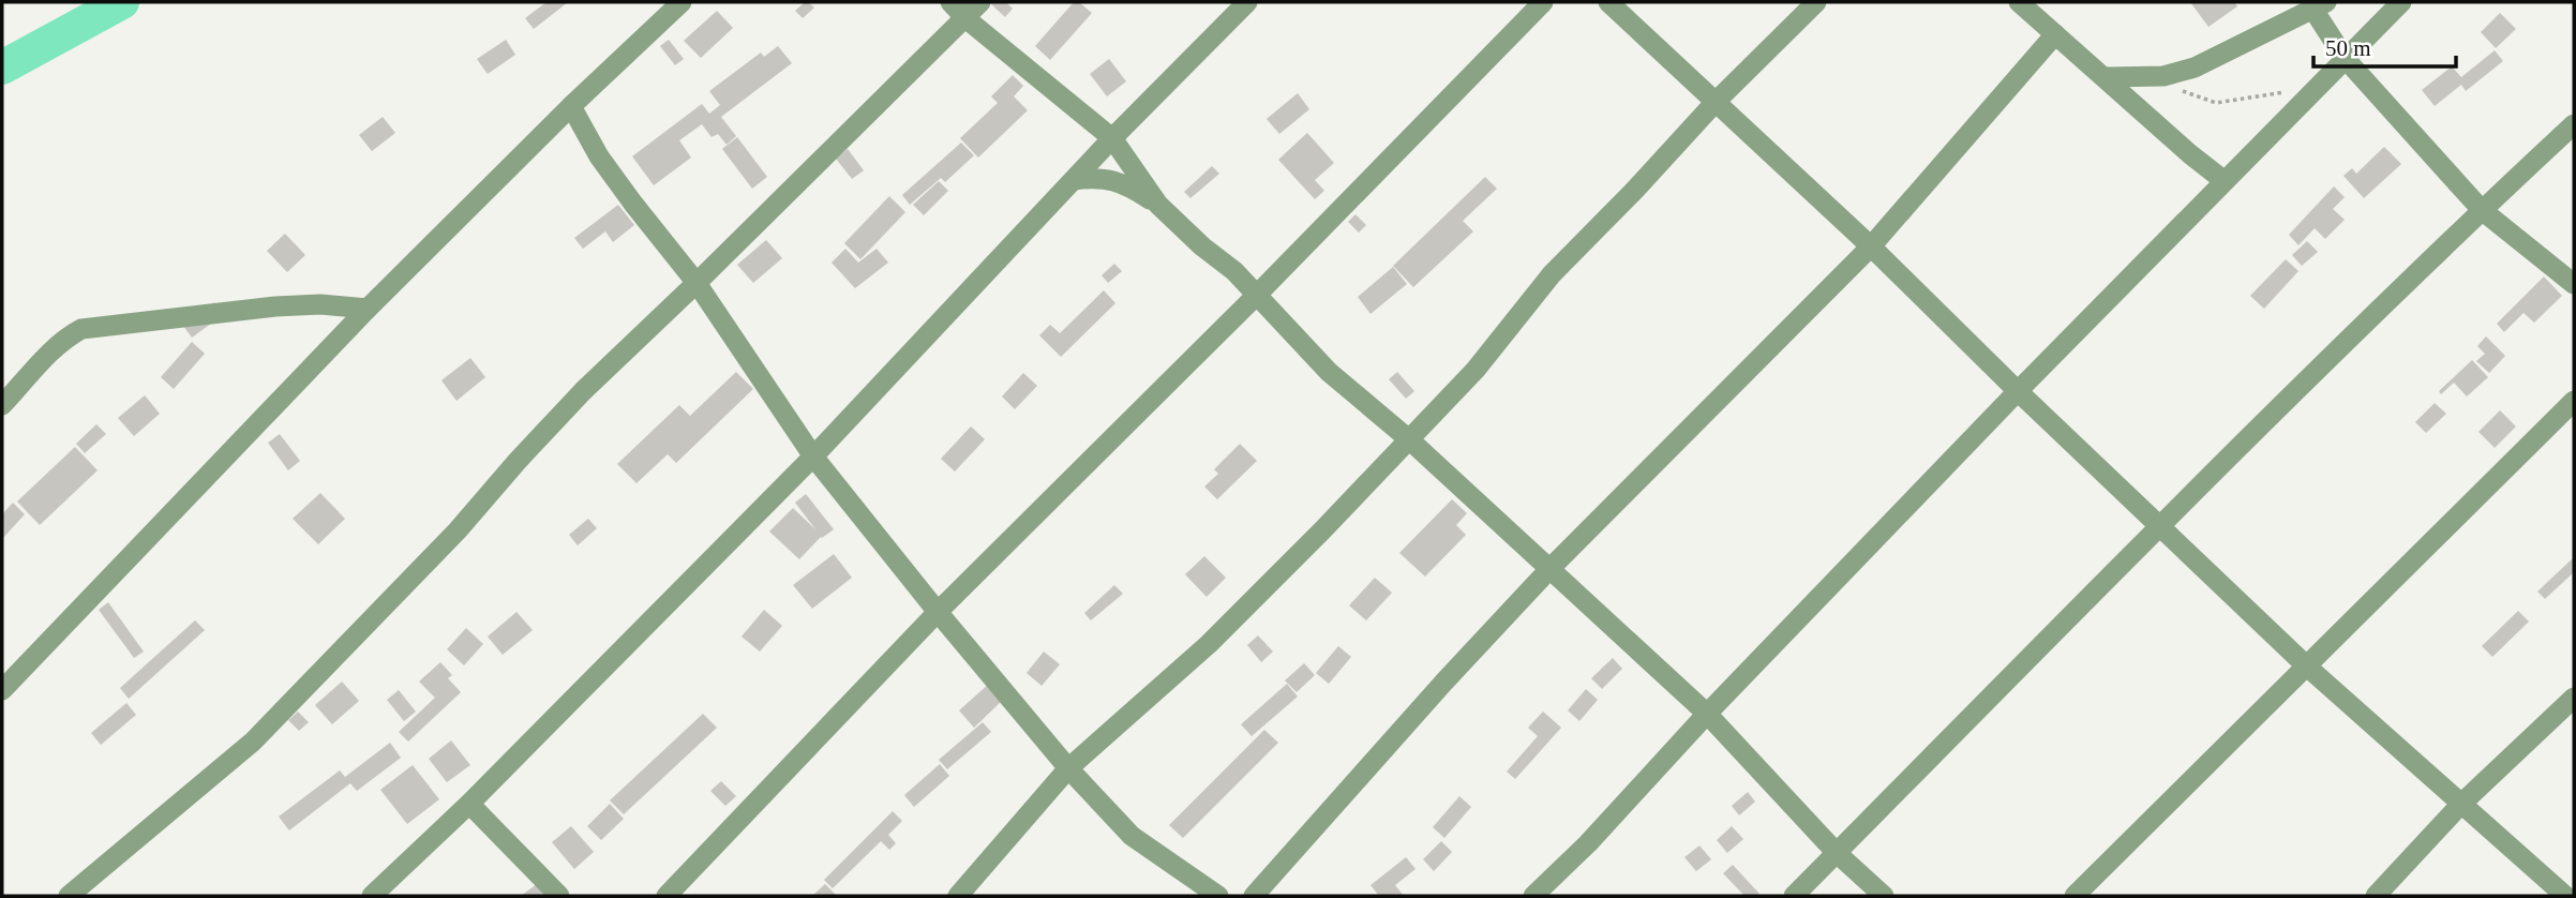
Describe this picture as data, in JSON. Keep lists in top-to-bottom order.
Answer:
{
  "scale_bar": "50 m"
}
